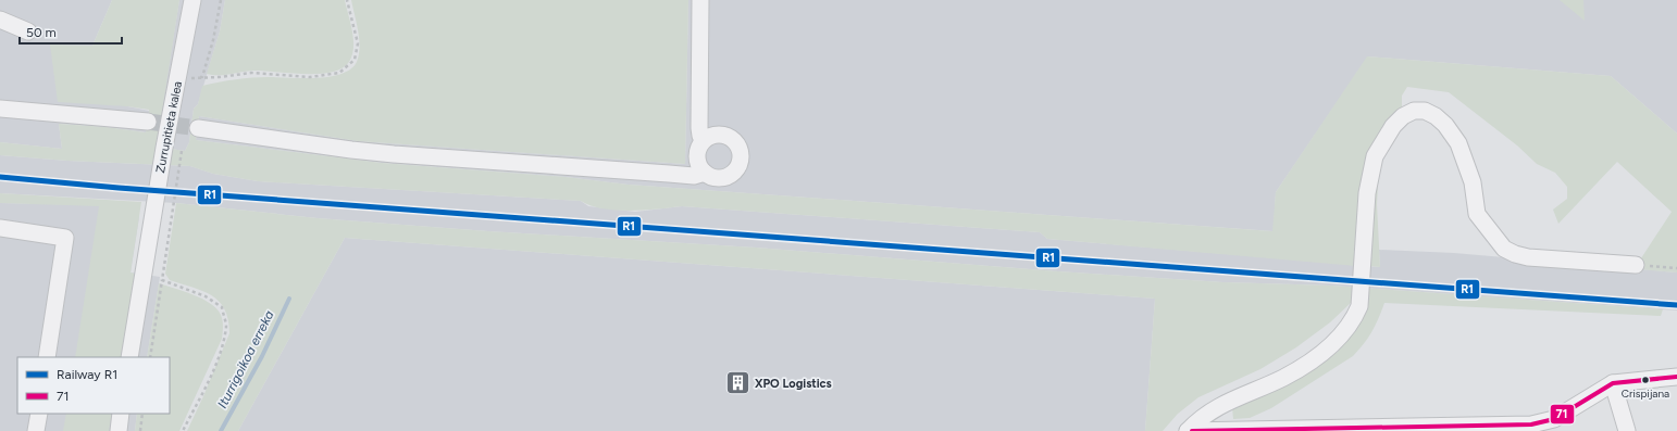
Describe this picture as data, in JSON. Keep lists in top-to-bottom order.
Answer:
{
  "streets": {
    "street": ["Zurrupitieta kalea"]
  },
  "water": ["Iturrigoikoa erreka"],
  "places": {
    "other": ["Crispijana"],
    "building": ["XPO Logistics"]
  },
  "lines": ["rail line R1", "transit line 71"],
  "legend": ["Railway R1", "71"],
  "scale_bar": "50 m"
}
